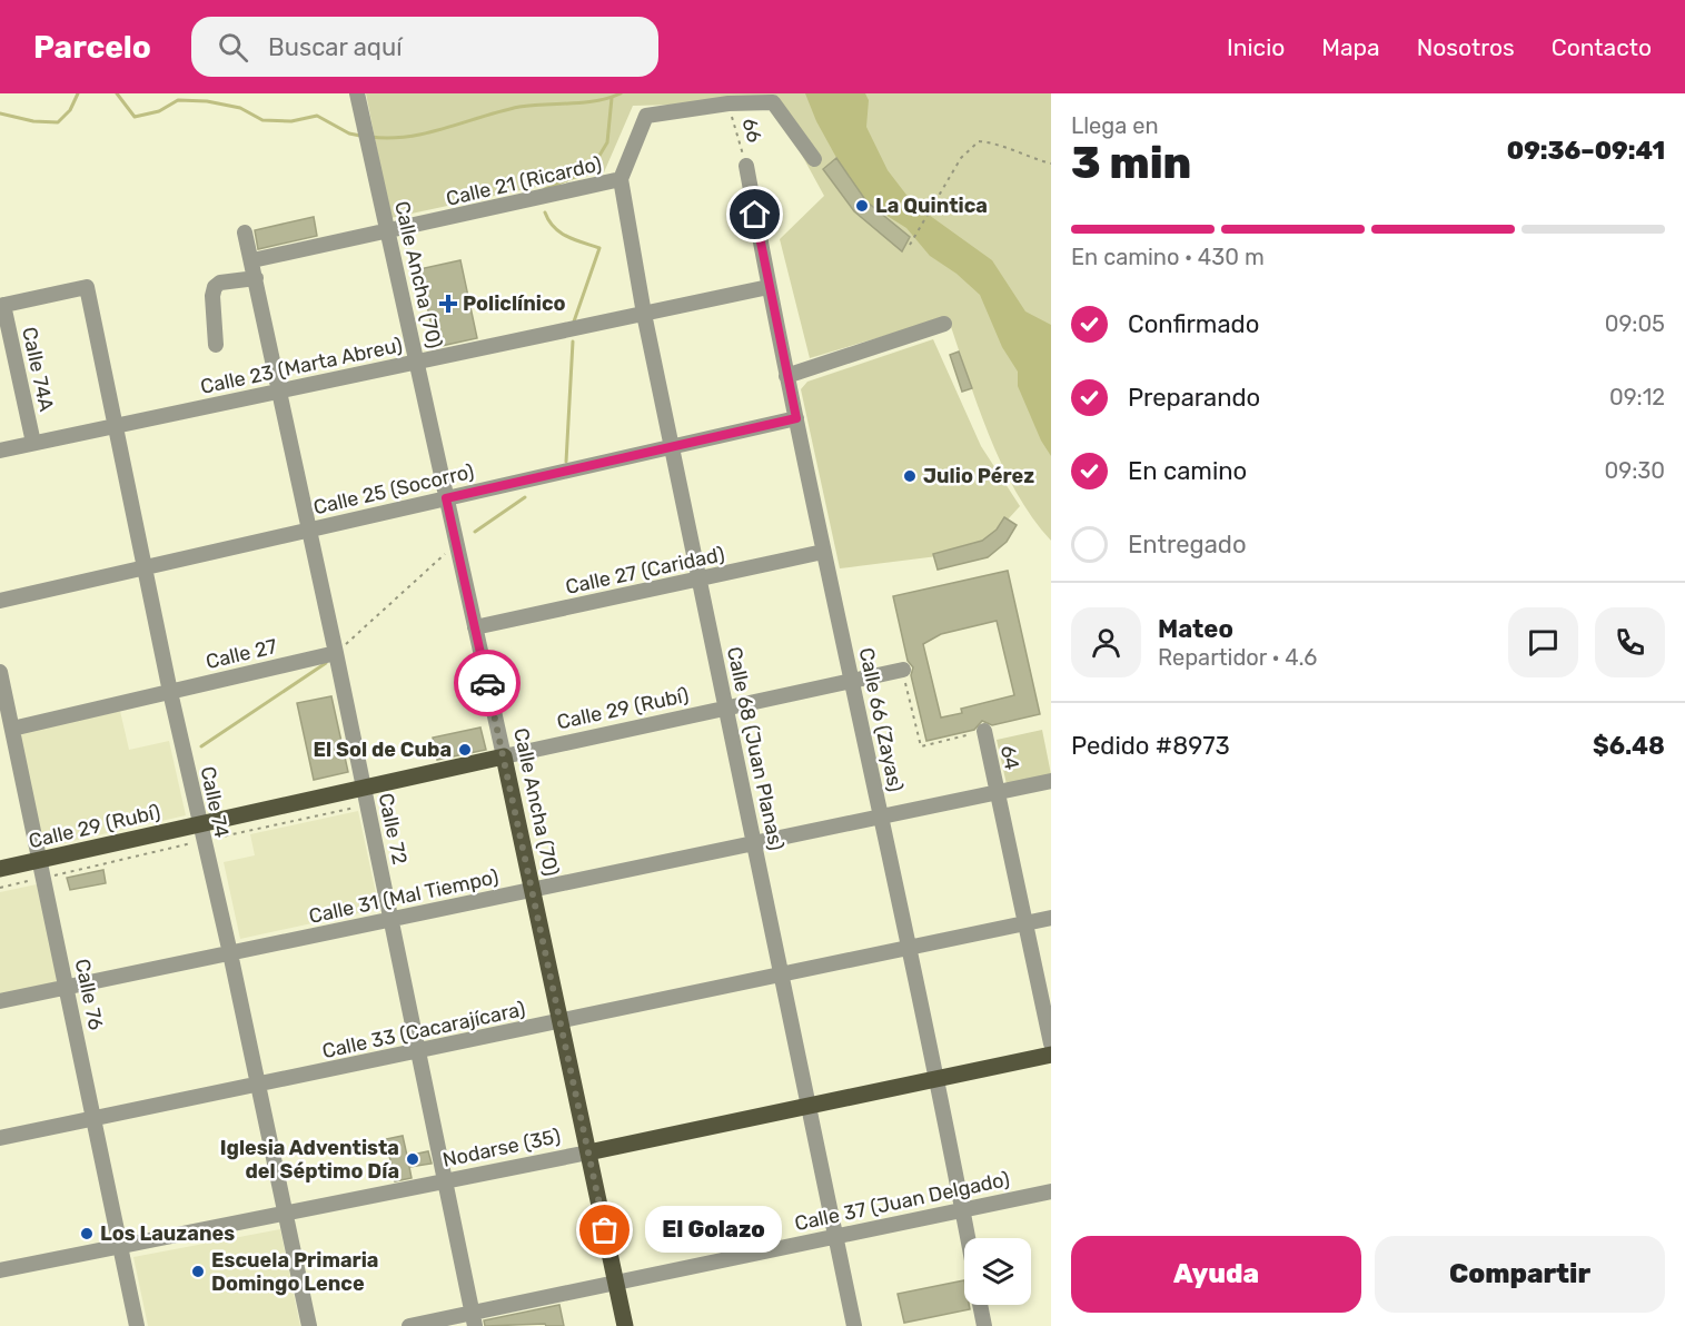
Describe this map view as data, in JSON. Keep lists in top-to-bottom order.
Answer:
{
  "streets": {
    "main road": ["Calle Ancha (70)", "Calle 29 (Rubí)", "Nodarse (35)"],
    "street": [
      "Calle 21 (Ricardo)",
      "Calle 23 (Marta Abreu)",
      "Calle 74A",
      "Calle 25 (Socorro)",
      "Calle 27 (Caridad)",
      "Calle 27",
      "Calle 66 (Zayas)",
      "Calle 68 (Juan Planas)",
      "64",
      "Calle 74",
      "Calle 72",
      "Calle 31 (Mal Tiempo)",
      "Calle 76",
      "Calle 33 (Cacarajícara)",
      "Calle 37 (Juan Delgado)"
    ],
    "path": ["66"]
  },
  "crossings": [
    ["66", "Calle 21 (Ricardo)"],
    ["66", "Calle 66 (Zayas)"],
    ["Calle 21 (Ricardo)", "Calle Ancha (70)"],
    ["Calle 21 (Ricardo)", "Calle 68 (Juan Planas)"],
    ["Calle 21 (Ricardo)", "Calle 72"],
    ["Calle Ancha (70)", "Calle 23 (Marta Abreu)"],
    ["Calle Ancha (70)", "Calle 25 (Socorro)"],
    ["Calle Ancha (70)", "Calle 27 (Caridad)"],
    ["Calle Ancha (70)", "Calle 29 (Rubí)"],
    ["Calle Ancha (70)", "Calle 31 (Mal Tiempo)"],
    ["Calle Ancha (70)", "Calle 33 (Cacarajícara)"],
    ["Calle Ancha (70)", "Nodarse (35)"],
    ["Calle Ancha (70)", "Calle 37 (Juan Delgado)"],
    ["Calle 23 (Marta Abreu)", "Calle 74A"],
    ["Calle 23 (Marta Abreu)", "Calle 66 (Zayas)"],
    ["Calle 23 (Marta Abreu)", "Calle 68 (Juan Planas)"],
    ["Calle 23 (Marta Abreu)", "Calle 74"],
    ["Calle 23 (Marta Abreu)", "Calle 72"],
    ["Calle 74A", "Calle 74"],
    ["Calle 25 (Socorro)", "Calle 66 (Zayas)"],
    ["Calle 25 (Socorro)", "Calle 68 (Juan Planas)"],
    ["Calle 25 (Socorro)", "Calle 74"],
    ["Calle 25 (Socorro)", "Calle 72"],
    ["Calle 27 (Caridad)", "Calle 66 (Zayas)"],
    ["Calle 27 (Caridad)", "Calle 68 (Juan Planas)"],
    ["Calle 27", "Calle 74"],
    ["Calle 27", "Calle 72"],
    ["Calle 27", "Calle 76"],
    ["Calle 29 (Rubí)", "Calle 66 (Zayas)"],
    ["Calle 29 (Rubí)", "Calle 68 (Juan Planas)"],
    ["Calle 29 (Rubí)", "Calle 74"],
    ["Calle 29 (Rubí)", "Calle 72"],
    ["Calle 29 (Rubí)", "Calle 76"],
    ["Calle 66 (Zayas)", "Calle 31 (Mal Tiempo)"],
    ["Calle 66 (Zayas)", "Calle 33 (Cacarajícara)"],
    ["Calle 66 (Zayas)", "Nodarse (35)"],
    ["Calle 66 (Zayas)", "Calle 37 (Juan Delgado)"],
    ["Calle 68 (Juan Planas)", "Calle 31 (Mal Tiempo)"],
    ["Calle 68 (Juan Planas)", "Calle 33 (Cacarajícara)"],
    ["Calle 68 (Juan Planas)", "Nodarse (35)"],
    ["Calle 68 (Juan Planas)", "Calle 37 (Juan Delgado)"],
    ["64", "Calle 31 (Mal Tiempo)"],
    ["64", "Calle 33 (Cacarajícara)"],
    ["Calle 74", "Calle 31 (Mal Tiempo)"],
    ["Calle 74", "Calle 33 (Cacarajícara)"],
    ["Calle 74", "Nodarse (35)"],
    ["Calle 72", "Calle 31 (Mal Tiempo)"],
    ["Calle 72", "Calle 33 (Cacarajícara)"],
    ["Calle 72", "Nodarse (35)"],
    ["Calle 72", "Calle 37 (Juan Delgado)"],
    ["Calle 31 (Mal Tiempo)", "Calle 76"],
    ["Calle 76", "Calle 33 (Cacarajícara)"],
    ["Calle 76", "Nodarse (35)"]
  ],
  "places": {
    "other": [
      "La Quintica",
      "Julio Pérez",
      "El Sol de Cuba",
      "Iglesia Adventista del Séptimo Día",
      "El Golazo",
      "Los Lauzanes",
      "Escuela Primaria Domingo Lence"
    ],
    "health": ["Policlínico"]
  },
  "page": {
    "header": "Parcelo",
    "search": "Buscar aquí",
    "nav": [
      "Inicio",
      "Mapa",
      "Nosotros",
      "Contacto"
    ],
    "heading": ["3 min", "Llega en", "09:36–09:41"],
    "panel": [
      "Mateo",
      "Repartidor · 4.6",
      "Pedido #8973",
      "$6.48"
    ],
    "bar": "En camino · 430 m",
    "list": [
      ["Confirmado", "09:05"],
      ["Preparando", "09:12"],
      ["En camino", "09:30"],
      "Entregado"
    ],
    "bubble": "El Golazo",
    "buttons": ["Ayuda", "Compartir"]
  }
}
